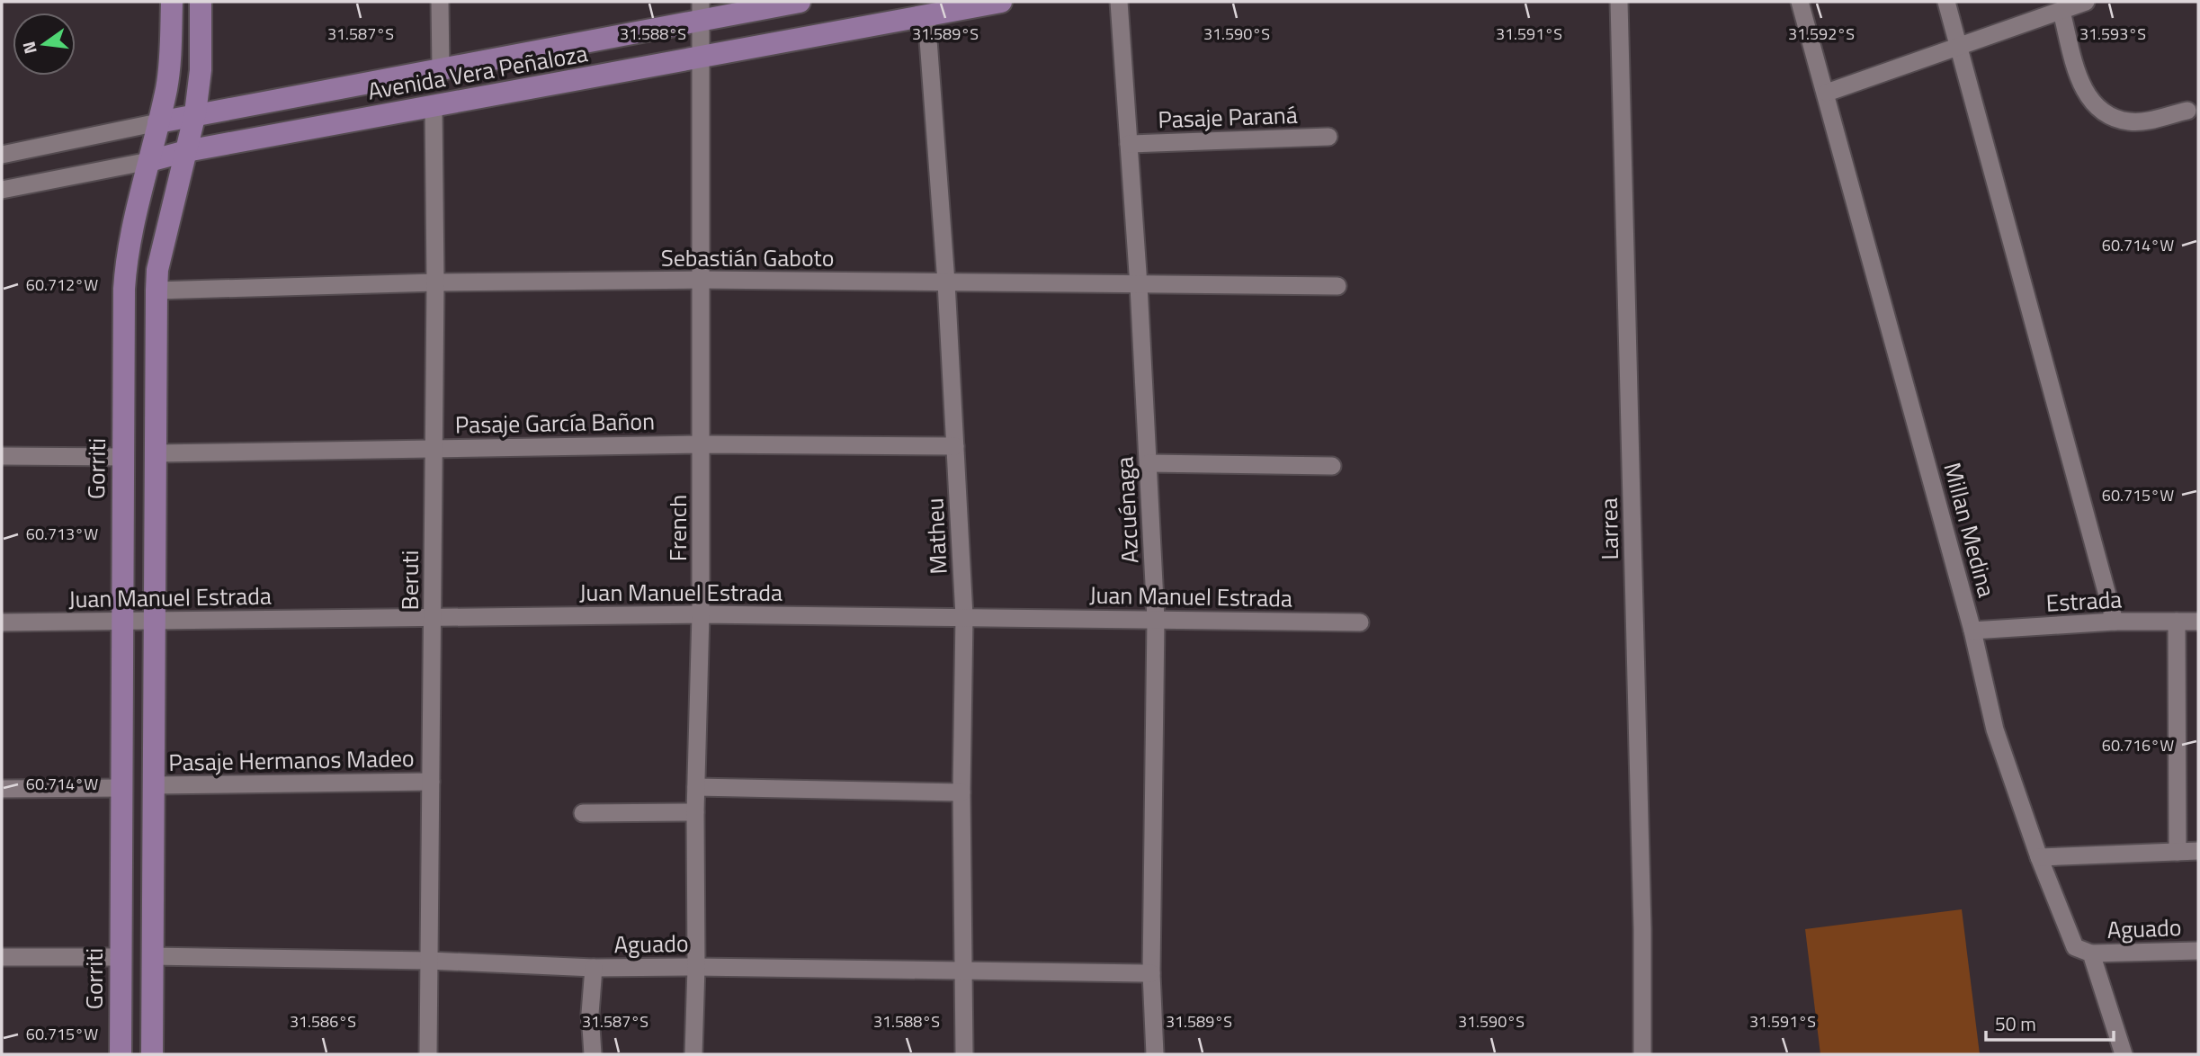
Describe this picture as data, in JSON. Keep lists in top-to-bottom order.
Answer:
{
  "streets": {
    "main road": ["Avenida Vera Peñaloza", "Gorriti"],
    "street": [
      "Pasaje Paraná",
      "Sebastián Gaboto",
      "Pasaje García Bañon",
      "Azcuénaga",
      "French",
      "Larrea",
      "Millan Medina",
      "Matheu",
      "Beruti",
      "Juan Manuel Estrada",
      "Estrada",
      "Pasaje Hermanos Madeo",
      "Aguado"
    ]
  },
  "crossings": [
    ["Avenida Vera Peñaloza", "Gorriti"],
    ["Avenida Vera Peñaloza", "French"],
    ["Avenida Vera Peñaloza", "Matheu"],
    ["Avenida Vera Peñaloza", "Beruti"],
    ["Pasaje Paraná", "Azcuénaga"],
    ["Sebastián Gaboto", "Azcuénaga"],
    ["Sebastián Gaboto", "French"],
    ["Sebastián Gaboto", "Matheu"],
    ["Sebastián Gaboto", "Beruti"],
    ["Pasaje García Bañon", "French"],
    ["Pasaje García Bañon", "Matheu"],
    ["Pasaje García Bañon", "Beruti"],
    ["Gorriti", "Juan Manuel Estrada"],
    ["Azcuénaga", "Juan Manuel Estrada"],
    ["Azcuénaga", "Aguado"],
    ["French", "Juan Manuel Estrada"],
    ["French", "Aguado"],
    ["Millan Medina", "Estrada"],
    ["Millan Medina", "Aguado"],
    ["Matheu", "Juan Manuel Estrada"],
    ["Matheu", "Aguado"],
    ["Beruti", "Juan Manuel Estrada"],
    ["Beruti", "Pasaje Hermanos Madeo"],
    ["Beruti", "Aguado"]
  ],
  "scale_bar": "50 m",
  "north": "left",
  "coordinates": [
    "31.593°S",
    "31.587°S",
    "31.588°S",
    "31.589°S",
    "31.590°S",
    "31.591°S",
    "31.592°S",
    "60.714°W",
    "60.712°W",
    "60.715°W",
    "60.713°W",
    "60.716°W",
    "31.586°S"
  ]
}
